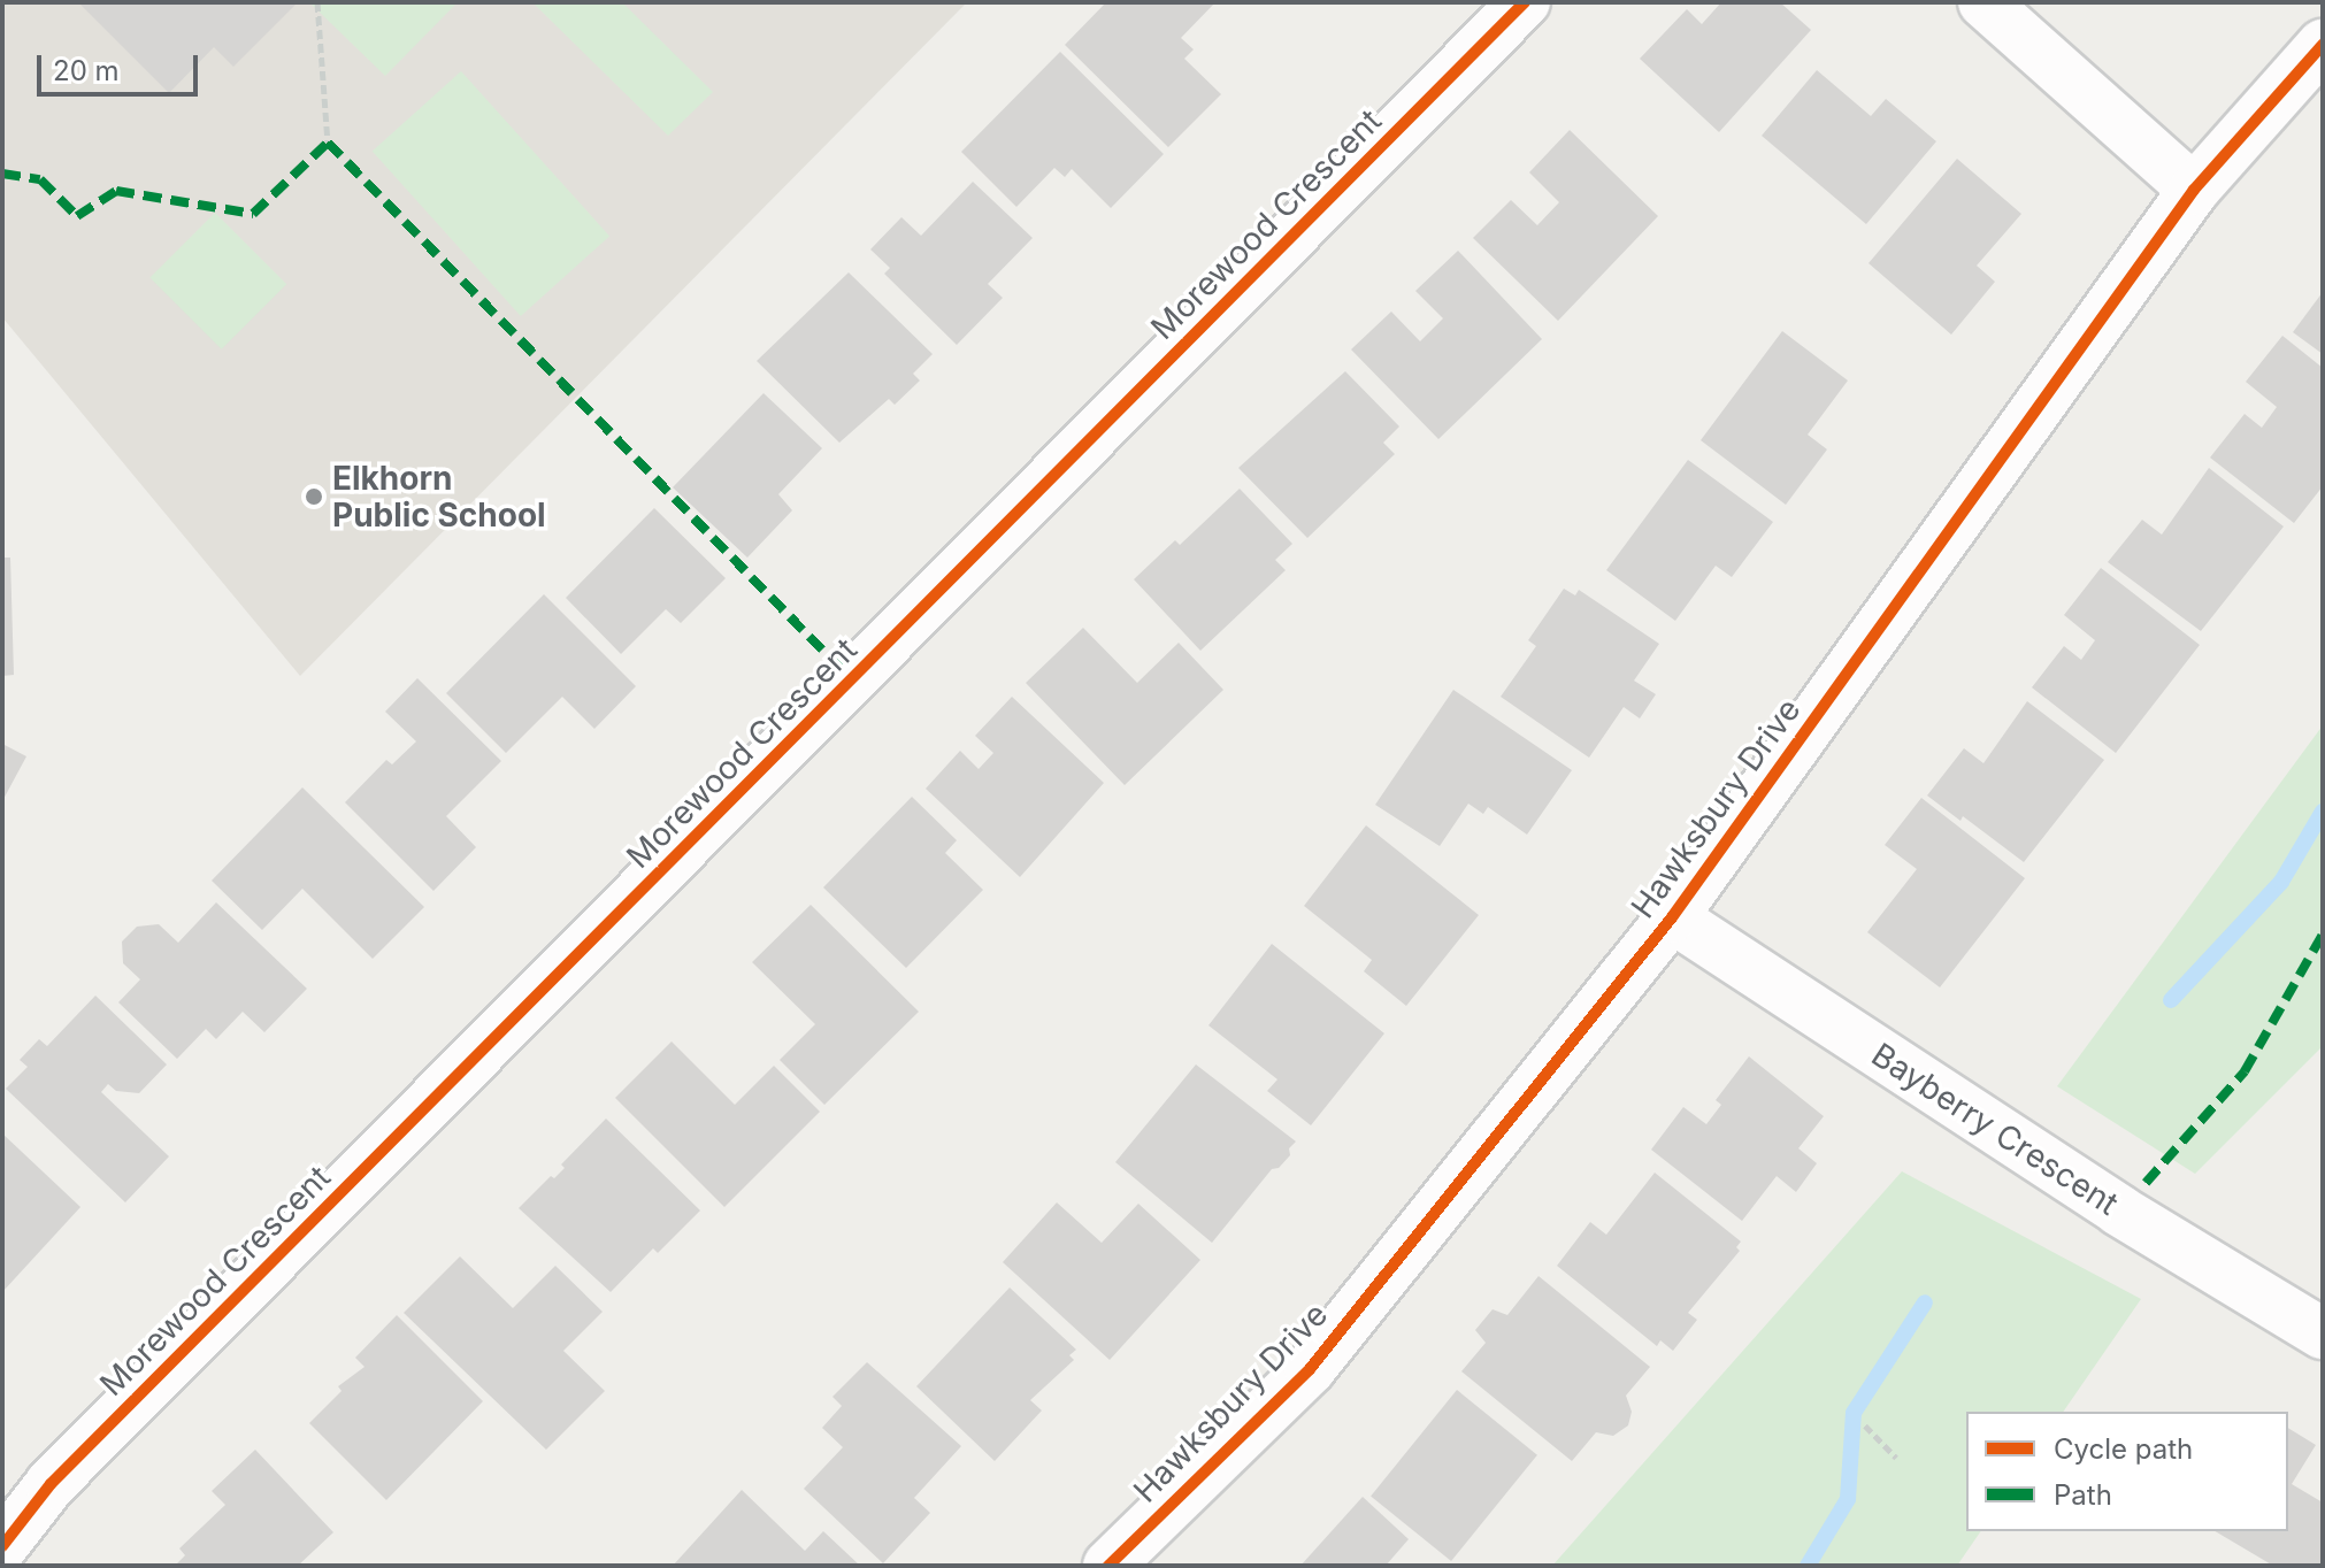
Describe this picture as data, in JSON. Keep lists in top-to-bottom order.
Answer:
{
  "streets": {
    "street": ["Morewood Crescent", "Hawksbury Drive", "Bayberry Crescent"]
  },
  "crossings": [
    ["Hawksbury Drive", "Bayberry Crescent"]
  ],
  "places": ["Elkhorn Public School"],
  "legend": ["Cycle path", "Path"],
  "scale_bar": "20 m"
}
